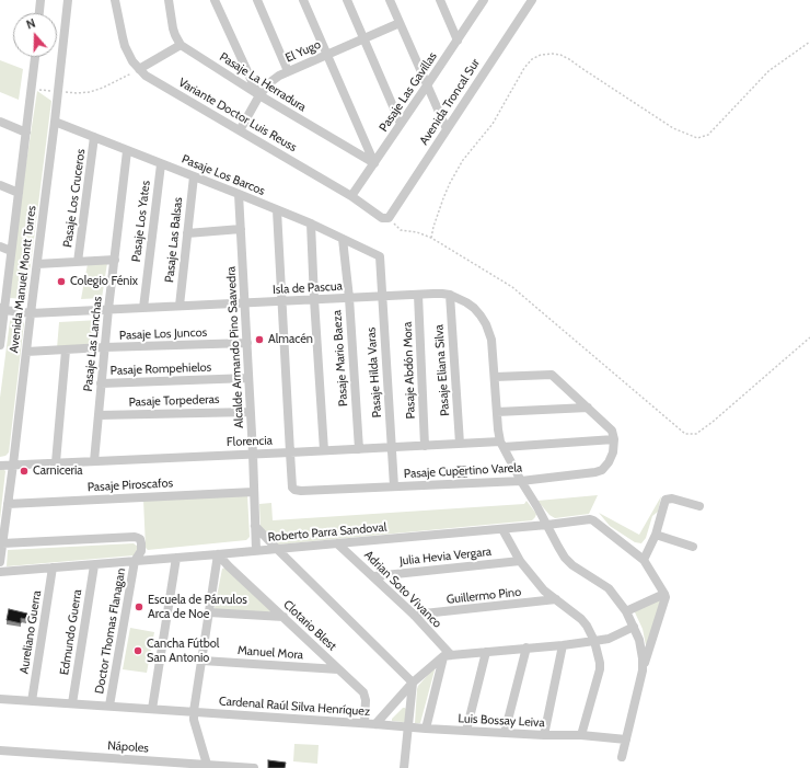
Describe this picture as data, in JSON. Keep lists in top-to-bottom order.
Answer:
{
  "streets": {
    "street": [
      "El Yugo",
      "Pasaje La Herradura",
      "Pasaje Las Gavillas",
      "Avenida Troncal Sur",
      "Variante Doctor Luis Reuss",
      "Pasaje Los Barcos",
      "Pasaje Los Cruceros",
      "Pasaje Los Yates",
      "Pasaje Las Balsas",
      "Avenida Manuel Montt Torres",
      "Isla de Pascua",
      "Pasaje Los Juncos",
      "Pasaje Las Lanchas",
      "Alcalde Armando Pino Saavedra",
      "Pasaje Mario Baeza",
      "Pasaje Rompehielos",
      "Pasaje Abdón Mora",
      "Pasaje Eliana Silva",
      "Pasaje Hilda Varas",
      "Pasaje Torpederas",
      "Florencia",
      "Pasaje Cupertino Varela",
      "Pasaje Piroscafos",
      "Roberto Parra Sandoval",
      "Julia Hevia Vergara",
      "Adrian Soto Vivanco",
      "Guillermo Pino",
      "Clotario Blest",
      "Doctor Thomas Flanagan",
      "Aureliano Guerra",
      "Edmundo Guerra",
      "Manuel Mora",
      "Cardenal Raúl Silva Henríquez",
      "Luis Bossay Leiva",
      "Nápoles"
    ]
  },
  "crossings": [
    ["El Yugo", "Pasaje La Herradura"],
    ["El Yugo", "Variante Doctor Luis Reuss"],
    ["Pasaje La Herradura", "Pasaje Las Gavillas"],
    ["Pasaje Las Gavillas", "Variante Doctor Luis Reuss"],
    ["Avenida Troncal Sur", "Variante Doctor Luis Reuss"],
    ["Pasaje Los Barcos", "Pasaje Los Cruceros"],
    ["Pasaje Los Barcos", "Pasaje Los Yates"],
    ["Pasaje Los Barcos", "Pasaje Las Balsas"],
    ["Pasaje Los Barcos", "Avenida Manuel Montt Torres"],
    ["Pasaje Los Barcos", "Pasaje Las Lanchas"],
    ["Pasaje Los Barcos", "Alcalde Armando Pino Saavedra"],
    ["Pasaje Los Barcos", "Pasaje Mario Baeza"],
    ["Pasaje Los Barcos", "Pasaje Hilda Varas"],
    ["Pasaje Los Yates", "Isla de Pascua"],
    ["Pasaje Las Balsas", "Isla de Pascua"],
    ["Avenida Manuel Montt Torres", "Isla de Pascua"],
    ["Avenida Manuel Montt Torres", "Pasaje Los Juncos"],
    ["Avenida Manuel Montt Torres", "Florencia"],
    ["Avenida Manuel Montt Torres", "Pasaje Piroscafos"],
    ["Avenida Manuel Montt Torres", "Doctor Thomas Flanagan"],
    ["Isla de Pascua", "Pasaje Las Lanchas"],
    ["Isla de Pascua", "Alcalde Armando Pino Saavedra"],
    ["Isla de Pascua", "Pasaje Mario Baeza"],
    ["Isla de Pascua", "Pasaje Abdón Mora"],
    ["Isla de Pascua", "Pasaje Eliana Silva"],
    ["Isla de Pascua", "Pasaje Hilda Varas"],
    ["Isla de Pascua", "Florencia"],
    ["Pasaje Los Juncos", "Pasaje Las Lanchas"],
    ["Pasaje Los Juncos", "Alcalde Armando Pino Saavedra"],
    ["Pasaje Las Lanchas", "Pasaje Rompehielos"],
    ["Pasaje Las Lanchas", "Pasaje Torpederas"],
    ["Pasaje Las Lanchas", "Florencia"],
    ["Alcalde Armando Pino Saavedra", "Pasaje Rompehielos"],
    ["Alcalde Armando Pino Saavedra", "Pasaje Torpederas"],
    ["Alcalde Armando Pino Saavedra", "Florencia"],
    ["Alcalde Armando Pino Saavedra", "Pasaje Piroscafos"],
    ["Alcalde Armando Pino Saavedra", "Roberto Parra Sandoval"],
    ["Pasaje Mario Baeza", "Florencia"],
    ["Pasaje Abdón Mora", "Florencia"],
    ["Pasaje Eliana Silva", "Florencia"],
    ["Pasaje Hilda Varas", "Florencia"],
    ["Pasaje Hilda Varas", "Pasaje Cupertino Varela"],
    ["Florencia", "Pasaje Cupertino Varela"],
    ["Roberto Parra Sandoval", "Adrian Soto Vivanco"],
    ["Roberto Parra Sandoval", "Clotario Blest"],
    ["Roberto Parra Sandoval", "Doctor Thomas Flanagan"],
    ["Roberto Parra Sandoval", "Aureliano Guerra"],
    ["Roberto Parra Sandoval", "Edmundo Guerra"],
    ["Julia Hevia Vergara", "Adrian Soto Vivanco"],
    ["Adrian Soto Vivanco", "Guillermo Pino"],
    ["Adrian Soto Vivanco", "Cardenal Raúl Silva Henríquez"],
    ["Clotario Blest", "Manuel Mora"],
    ["Clotario Blest", "Cardenal Raúl Silva Henríquez"],
    ["Doctor Thomas Flanagan", "Cardenal Raúl Silva Henríquez"],
    ["Aureliano Guerra", "Cardenal Raúl Silva Henríquez"],
    ["Edmundo Guerra", "Cardenal Raúl Silva Henríquez"],
    ["Cardenal Raúl Silva Henríquez", "Luis Bossay Leiva"]
  ],
  "places": [
    "Colegio Fénix",
    "Almacén",
    "Carniceria",
    "Escuela de Párvulos Arca de Noe",
    "Cancha Fútbol San Antonio"
  ],
  "north": "top"
}
